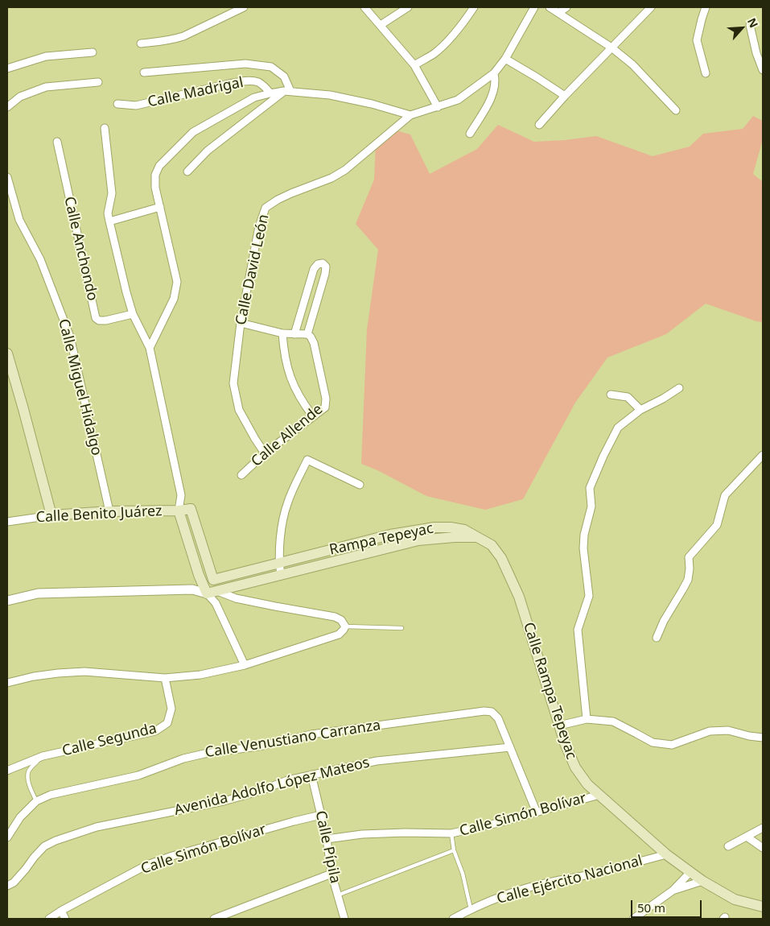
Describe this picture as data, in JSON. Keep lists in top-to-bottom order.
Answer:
{
  "streets": {
    "main road": ["Calle Benito Juárez", "Rampa Tepeyac", "Calle Rampa Tepeyac"],
    "street": [
      "Calle Madrigal",
      "Calle Anchondo",
      "Calle David León",
      "Calle Miguel Hidalgo",
      "Calle Allende",
      "Calle Venustiano Carranza",
      "Calle Segunda",
      "Avenida Adolfo López Mateos",
      "Calle Simón Bolívar",
      "Calle Pípila",
      "Calle Ejército Nacional"
    ]
  },
  "crossings": [
    ["Calle David León", "Calle Allende"],
    ["Calle Miguel Hidalgo", "Calle Benito Juárez"],
    ["Rampa Tepeyac", "Calle Rampa Tepeyac"],
    ["Calle Rampa Tepeyac", "Calle Simón Bolívar"],
    ["Calle Rampa Tepeyac", "Calle Ejército Nacional"],
    ["Calle Venustiano Carranza", "Avenida Adolfo López Mateos"],
    ["Calle Venustiano Carranza", "Calle Simón Bolívar"],
    ["Avenida Adolfo López Mateos", "Calle Pípila"],
    ["Calle Simón Bolívar", "Calle Pípila"]
  ],
  "scale_bar": "50 m",
  "north": "top right"
}
